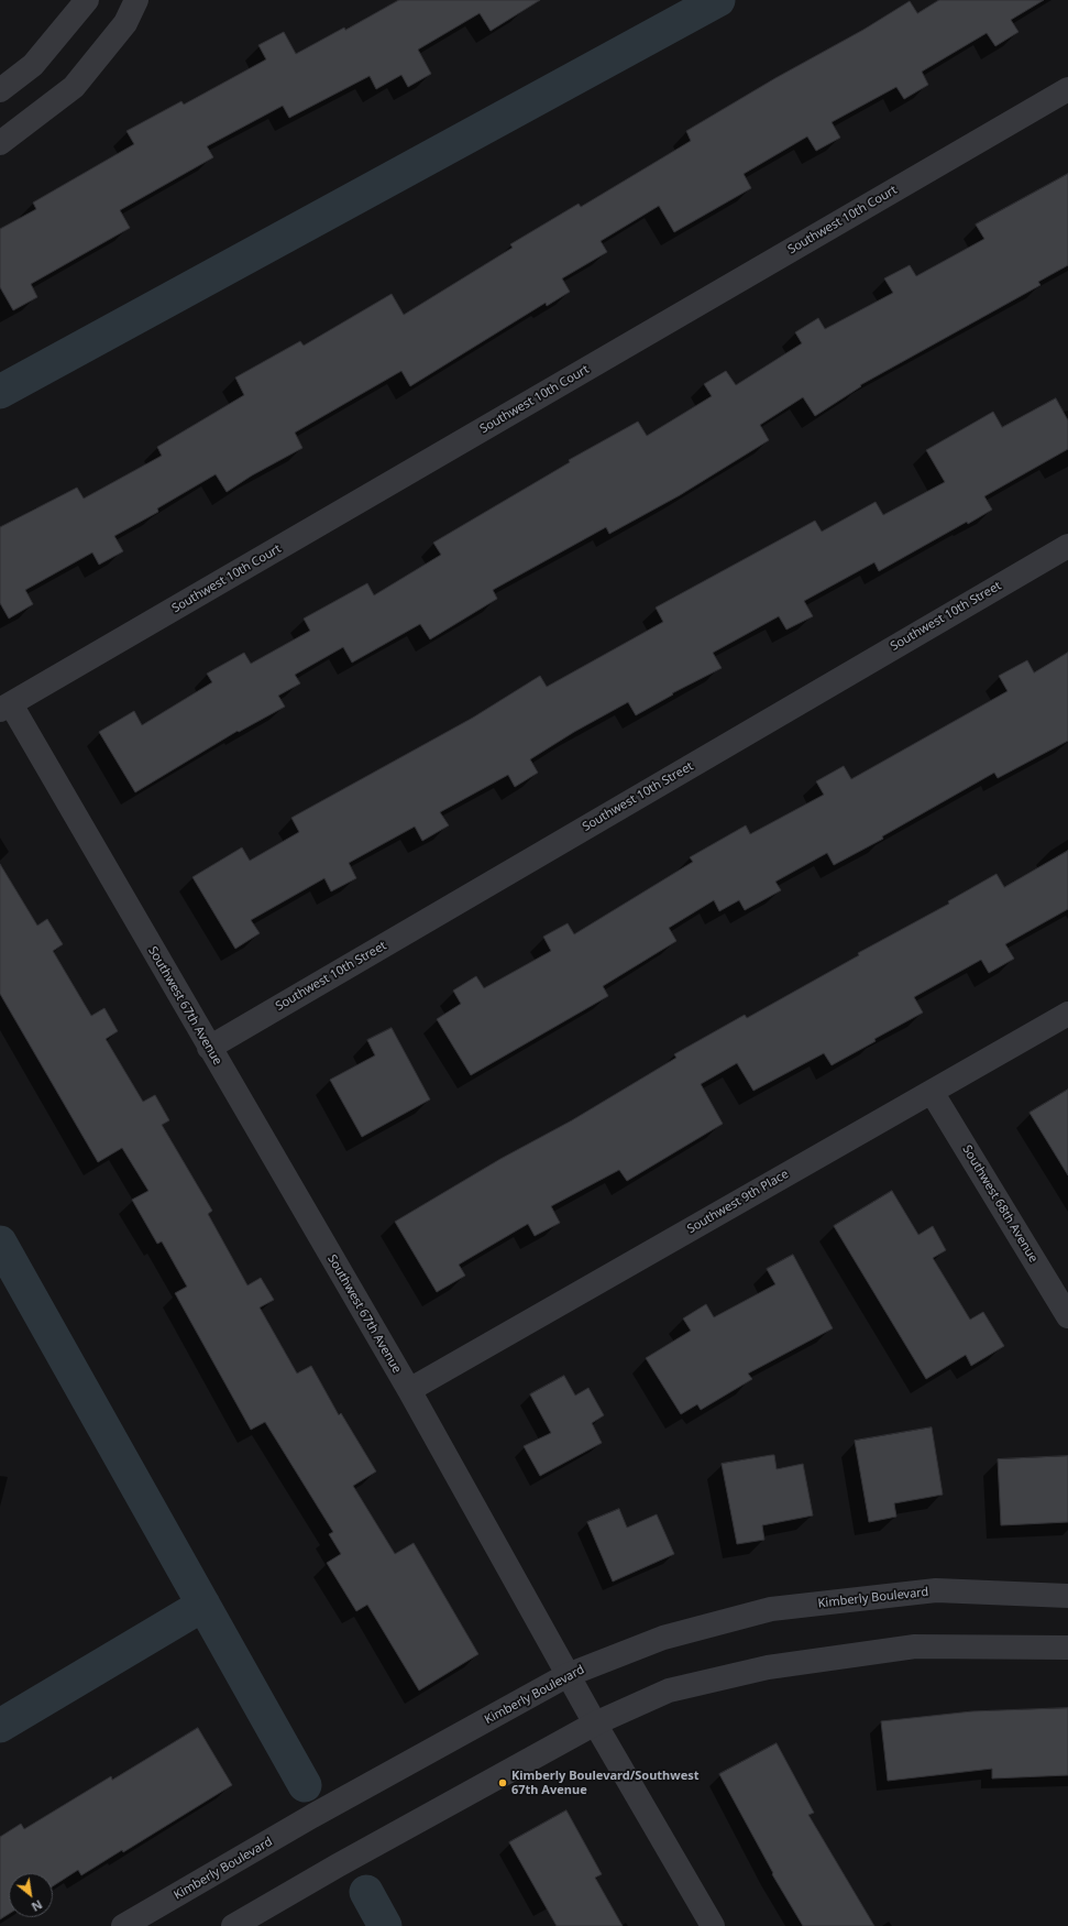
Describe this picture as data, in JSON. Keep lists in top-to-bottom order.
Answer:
{
  "streets": {
    "street": [
      "Southwest 10th Court",
      "Southwest 10th Street",
      "Southwest 67th Avenue",
      "Southwest 9th Place",
      "Southwest 68th Avenue",
      "Kimberly Boulevard"
    ]
  },
  "crossings": [
    ["Southwest 10th Court", "Southwest 67th Avenue"],
    ["Southwest 10th Street", "Southwest 67th Avenue"],
    ["Southwest 67th Avenue", "Southwest 9th Place"],
    ["Southwest 67th Avenue", "Kimberly Boulevard"],
    ["Southwest 9th Place", "Southwest 68th Avenue"]
  ],
  "places": ["Kimberly Boulevard/Southwest 67th Avenue"],
  "north": "bottom right"
}
